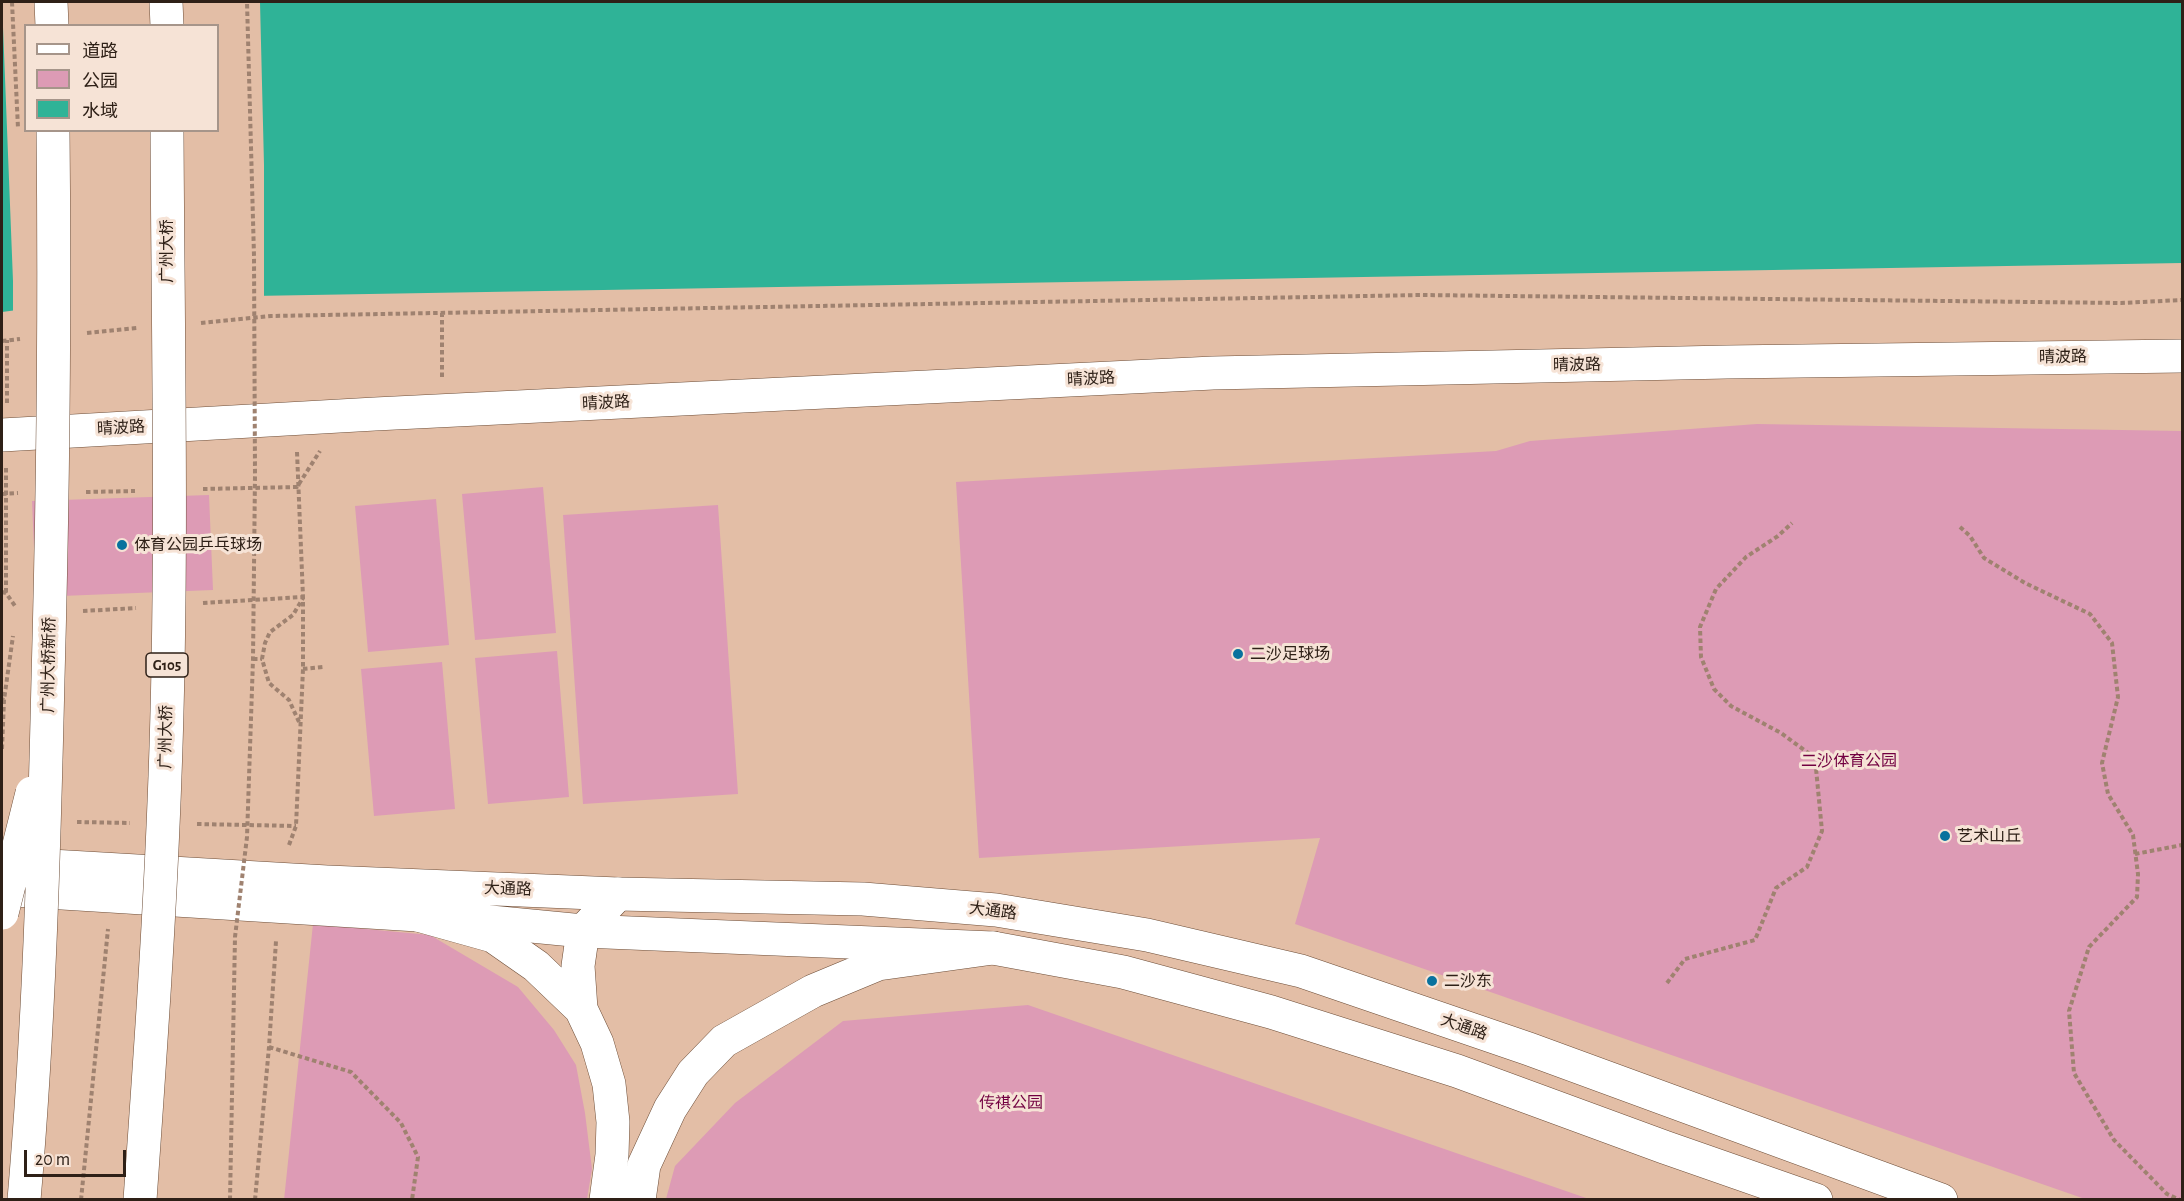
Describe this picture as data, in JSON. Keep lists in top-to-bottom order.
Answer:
{
  "streets": {
    "main road": [
      "广州大桥",
      "晴波路",
      "广州大桥新桥",
      "G105",
      "大通路"
    ]
  },
  "parks": ["二沙体育公园", "传祺公园"],
  "places": [
    "体育公园乒乓球场",
    "二沙足球场",
    "艺术山丘",
    "二沙东"
  ],
  "legend": ["道路", "公园", "水域"],
  "scale_bar": "20 m"
}
